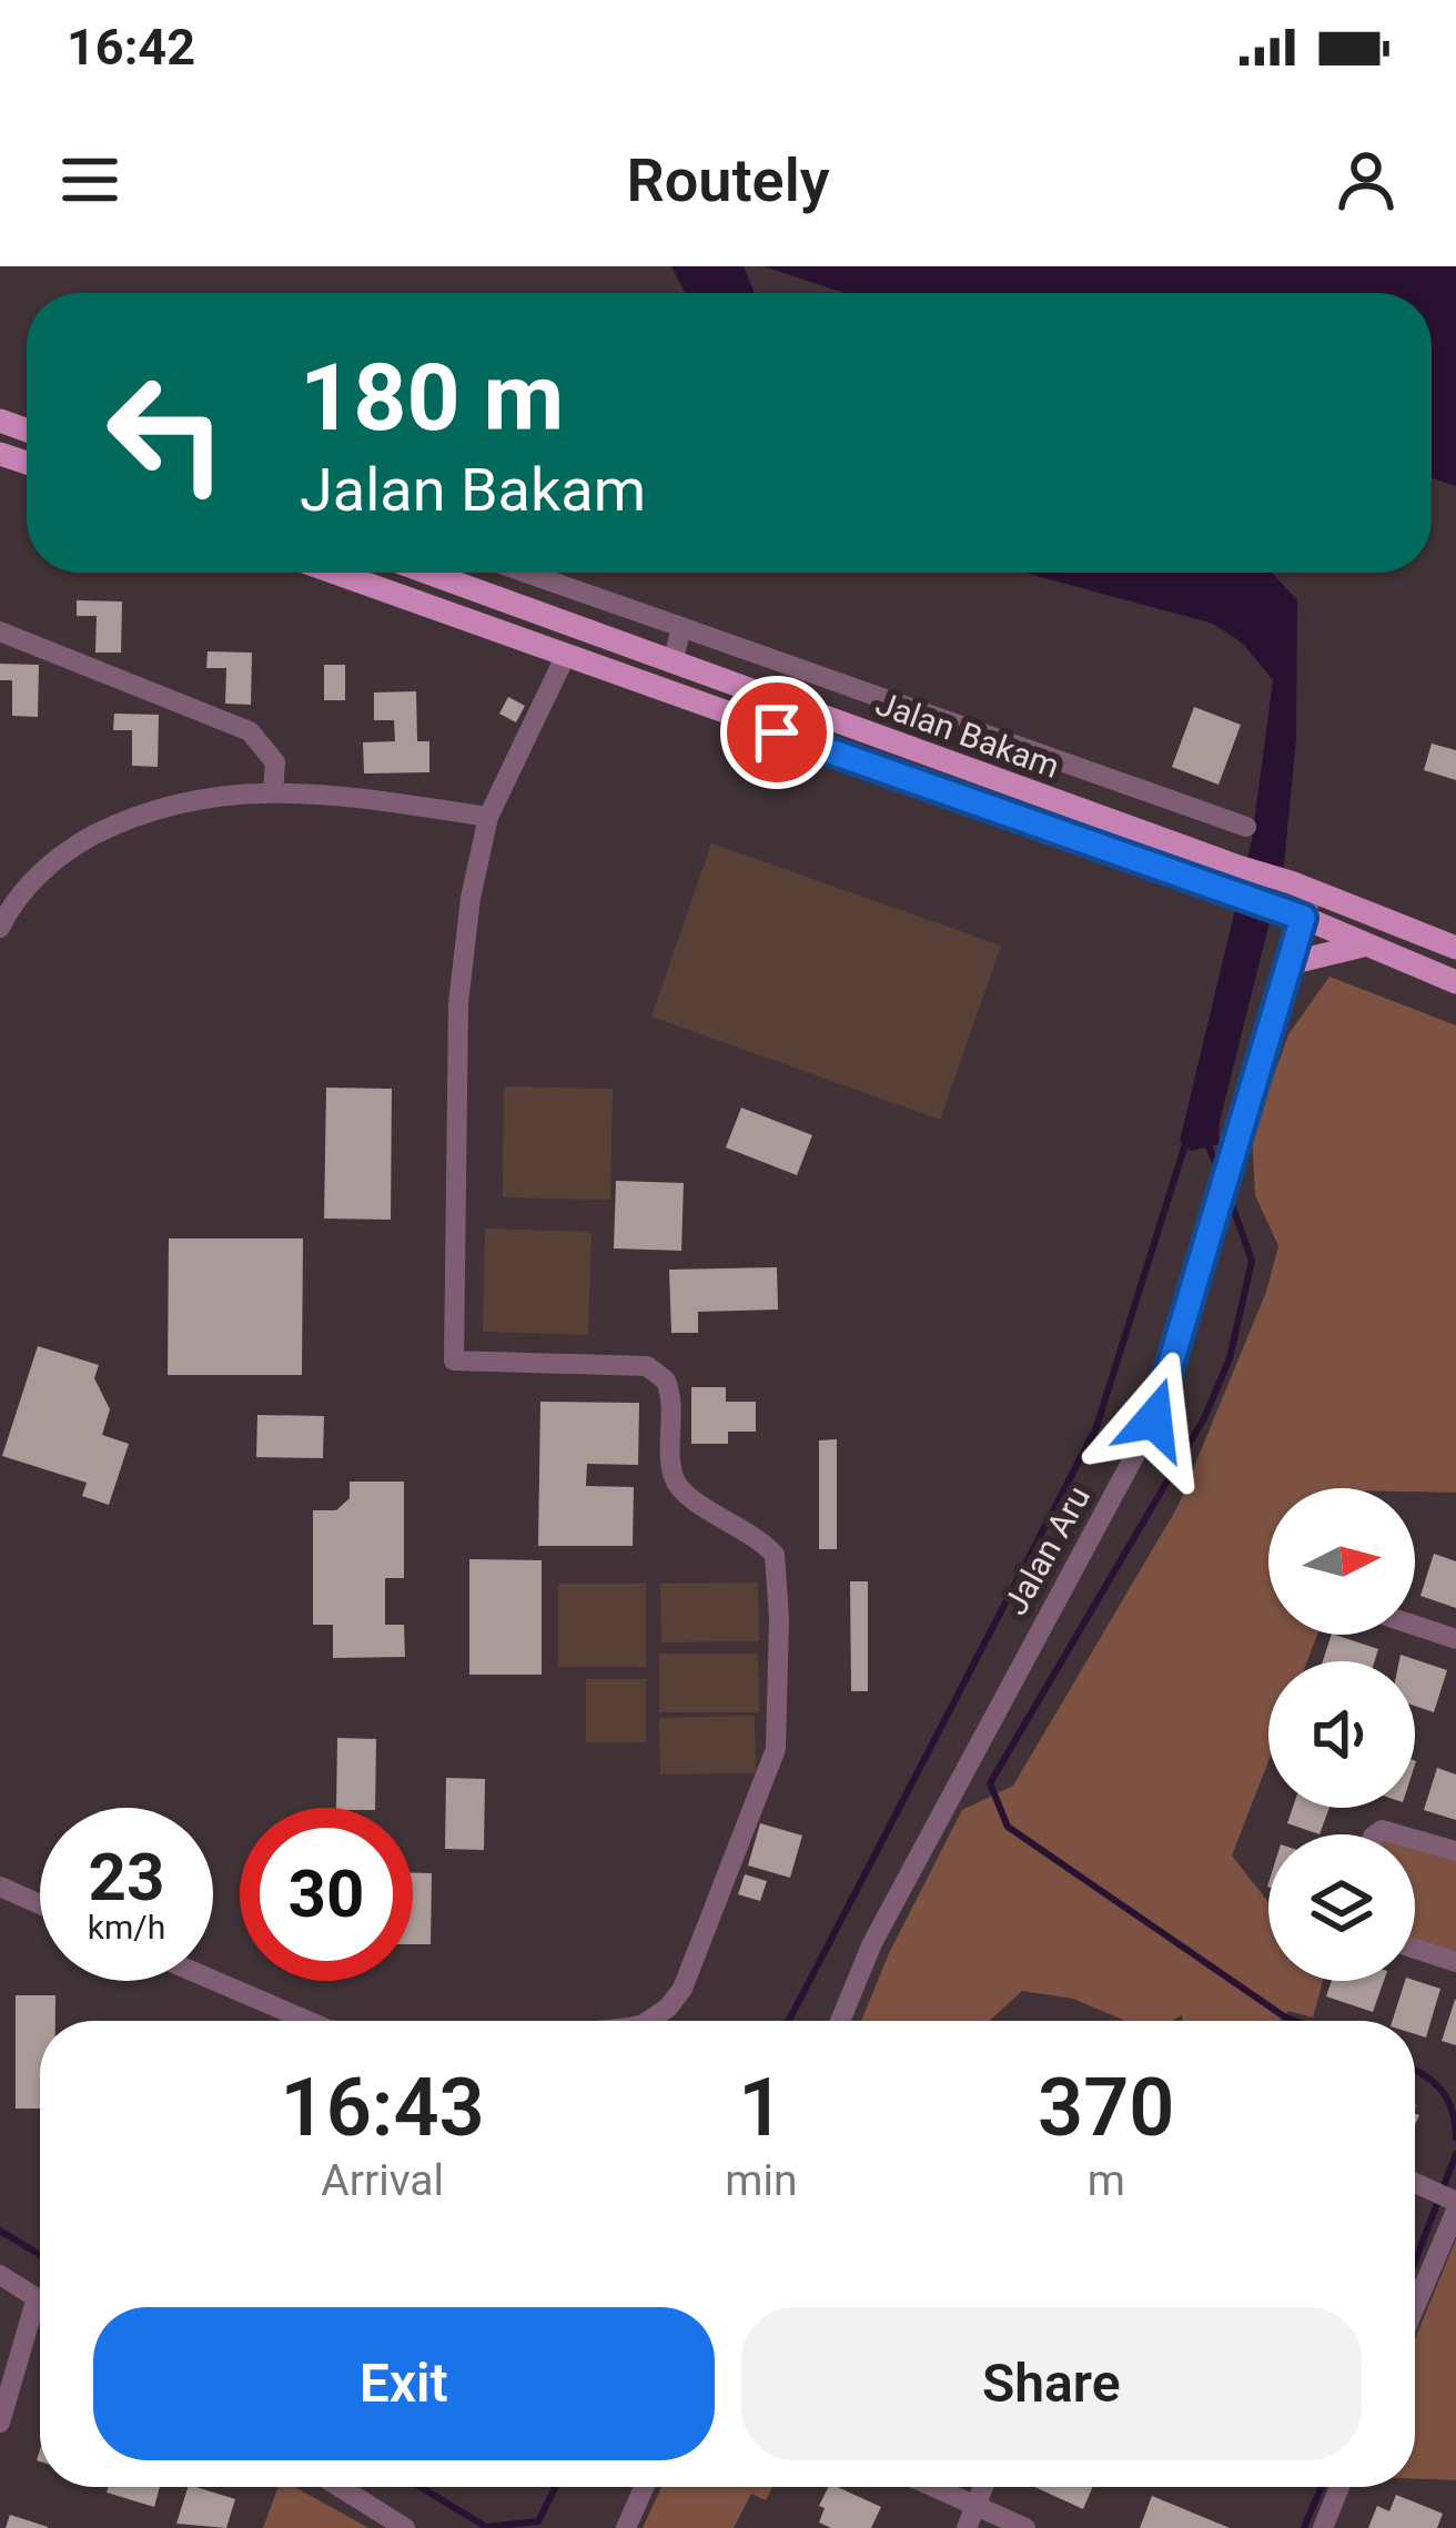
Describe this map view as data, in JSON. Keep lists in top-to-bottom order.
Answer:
{
  "streets": {
    "main road": ["Jalan Bakam"],
    "street": ["Jalan Aru"]
  },
  "crossings": [
    ["Jalan Bakam", "Jalan Aru"]
  ],
  "north": "right",
  "page": {
    "status": "16:42",
    "header": "Routely",
    "turn": ["180 m", "Jalan Bakam"],
    "speed": "23 km/h",
    "limit": "30",
    "eta": [
      "16:43",
      "Arrival",
      "1",
      "min",
      "370",
      "m"
    ],
    "buttons": ["Exit", "Share"]
  }
}
